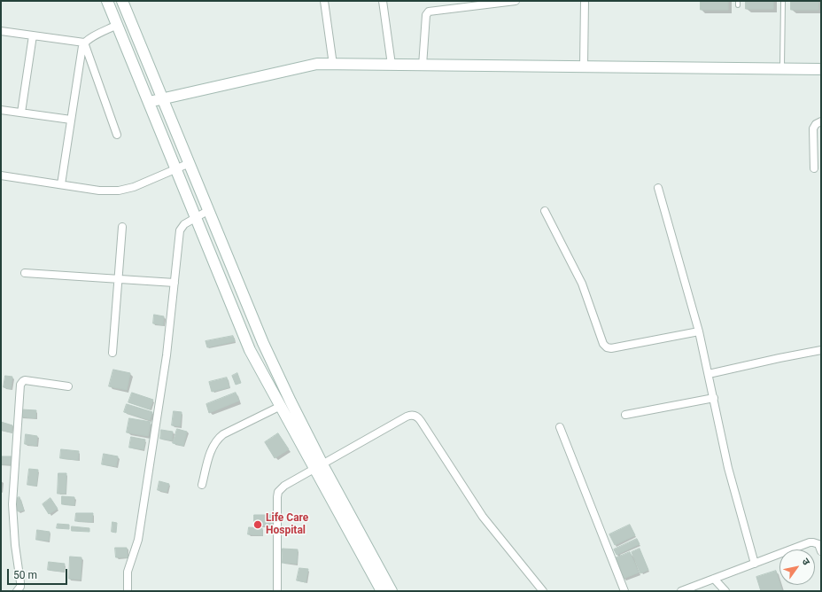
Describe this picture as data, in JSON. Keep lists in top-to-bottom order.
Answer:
{
  "places": ["Life Care Hospital"],
  "scale_bar": "50 m",
  "north": "top right"
}
